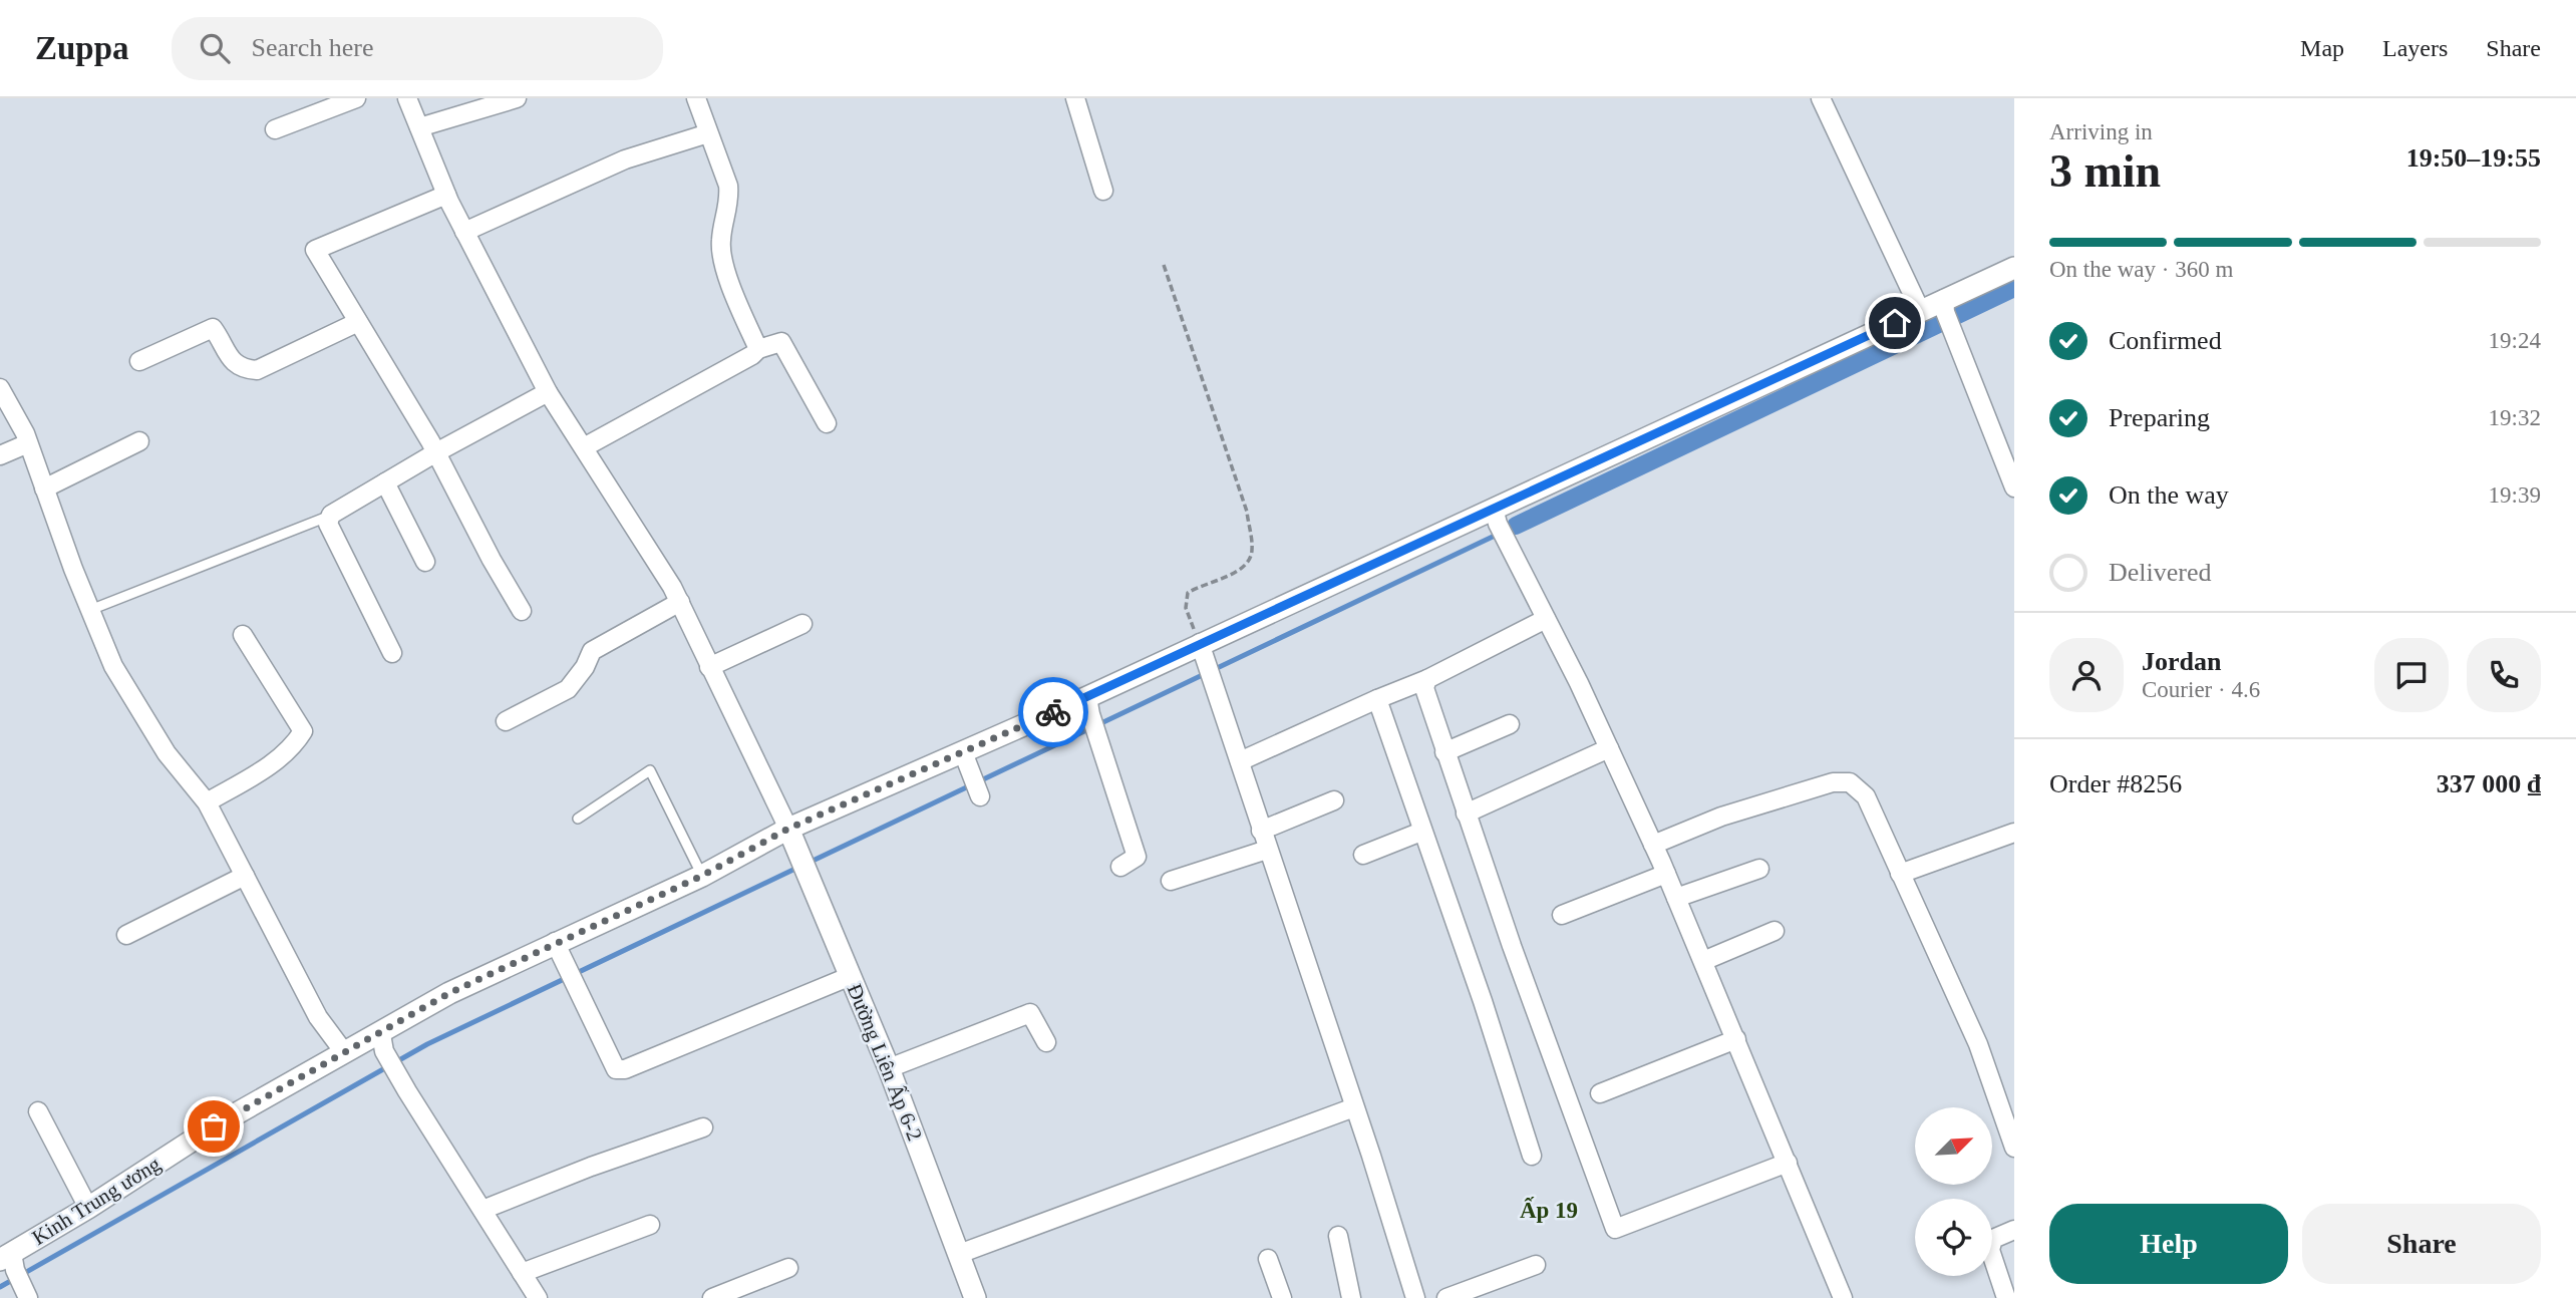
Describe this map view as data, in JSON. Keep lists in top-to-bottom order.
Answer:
{
  "streets": {
    "street": ["Đường Liên Ấp 6-2", "Kinh Trung ương"]
  },
  "crossings": [
    ["Đường Liên Ấp 6-2", "Kinh Trung ương"]
  ],
  "districts": ["Ấp 19"],
  "north": "top right",
  "page": {
    "header": "Zuppa",
    "search": "Search here",
    "nav": ["Map", "Layers", "Share"],
    "heading": ["3 min", "Arriving in", "19:50–19:55"],
    "panel": [
      "Jordan",
      "Courier · 4.6",
      "Order #8256",
      "337 000 ₫"
    ],
    "bar": "On the way · 360 m",
    "list": [
      ["Confirmed", "19:24"],
      ["Preparing", "19:32"],
      ["On the way", "19:39"],
      "Delivered"
    ],
    "buttons": ["Help", "Share"]
  }
}
